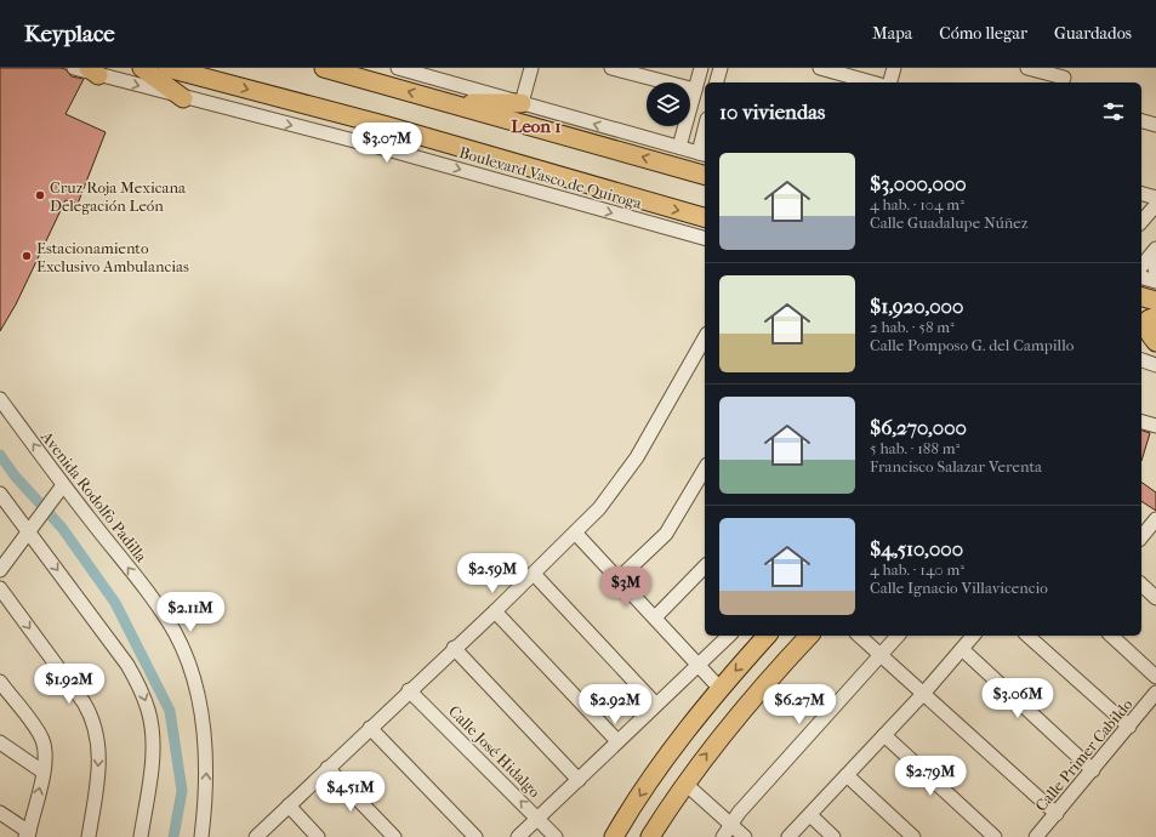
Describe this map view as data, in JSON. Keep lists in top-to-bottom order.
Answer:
{
  "streets": {
    "street": [
      "Boulevard Vasco de Quiroga",
      "Avenida Rodolfo Padilla",
      "Calle José Hidalgo",
      "Calle Primer Cabildo"
    ]
  },
  "districts": ["Leon 1"],
  "places": ["Cruz Roja Mexicana Delegación León", "Estacionamiento Exclusivo Ambulancias"],
  "page": {
    "header": "Keyplace",
    "nav": ["Mapa", "Cómo llegar", "Guardados"],
    "heading": "10 viviendas",
    "price": [
      "$3.07M",
      "$2.59M",
      "$3M",
      "$2.11M",
      "$1.92M",
      "$3.06M",
      "$2.92M",
      "$6.27M",
      "$2.79M",
      "$4.51M"
    ],
    "list": [
      {
        "name": "$3,000,000",
        "note": "4 hab. · 104 m² · Calle Guadalupe Núñez"
      },
      {
        "name": "$1,920,000",
        "note": "2 hab. · 58 m² · Calle Pomposo G. del Campillo"
      },
      {
        "name": "$6,270,000",
        "note": "5 hab. · 188 m² · Francisco Salazar Verenta"
      },
      {
        "name": "$4,510,000",
        "note": "4 hab. · 140 m² · Calle Ignacio Villavicencio"
      }
    ]
  }
}
